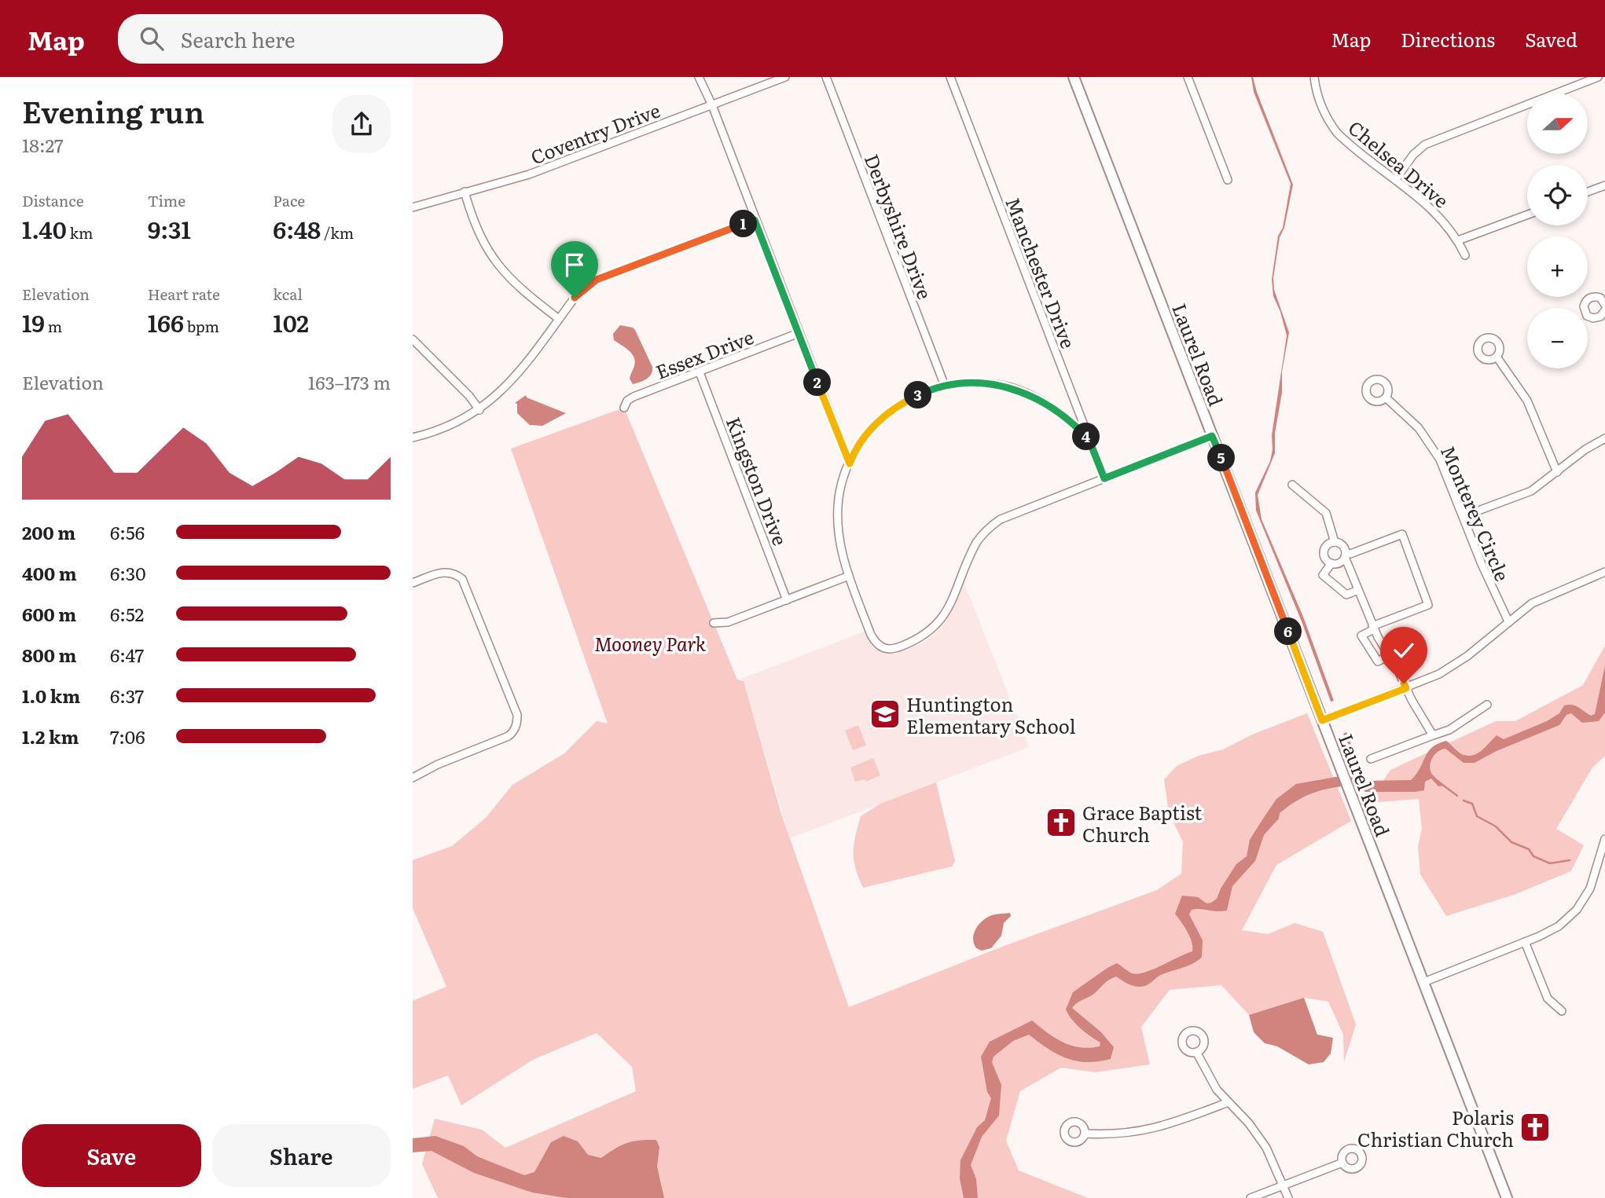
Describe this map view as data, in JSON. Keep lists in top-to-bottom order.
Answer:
{
  "streets": {
    "street": [
      "Coventry Drive",
      "Chelsea Drive",
      "Derbyshire Drive",
      "Manchester Drive",
      "Essex Drive",
      "Laurel Road",
      "Kingston Drive",
      "Monterey Circle"
    ]
  },
  "crossings": [
    ["Essex Drive", "Kingston Drive"]
  ],
  "parks": ["Mooney Park"],
  "places": {
    "school or university": ["Huntington Elementary School"],
    "church": ["Grace Baptist Church", "Polaris Christian Church"]
  },
  "north": "right",
  "page": {
    "header": "Map",
    "search": "Search here",
    "nav": ["Map", "Directions", "Saved"],
    "heading": ["Evening run", "18:27"],
    "map_buttons": ["+", "−"],
    "stats": [
      ["Distance", "1.40 km"],
      ["Time", "9:31"],
      ["Pace", "6:48 /km"],
      ["Elevation", "19 m"],
      ["Heart rate", "166 bpm"],
      ["kcal", "102"]
    ],
    "pins": [
      "1",
      "2",
      "3",
      "4",
      "5",
      "6"
    ],
    "chart": ["Elevation", "163–173 m"],
    "list": [
      {
        "name": "200 m",
        "note": "6:56"
      },
      {
        "name": "400 m",
        "note": "6:30"
      },
      {
        "name": "600 m",
        "note": "6:52"
      },
      {
        "name": "800 m",
        "note": "6:47"
      },
      {
        "name": "1.0 km",
        "note": "6:37"
      },
      {
        "name": "1.2 km",
        "note": "7:06"
      }
    ],
    "buttons": ["Save", "Share"]
  }
}
